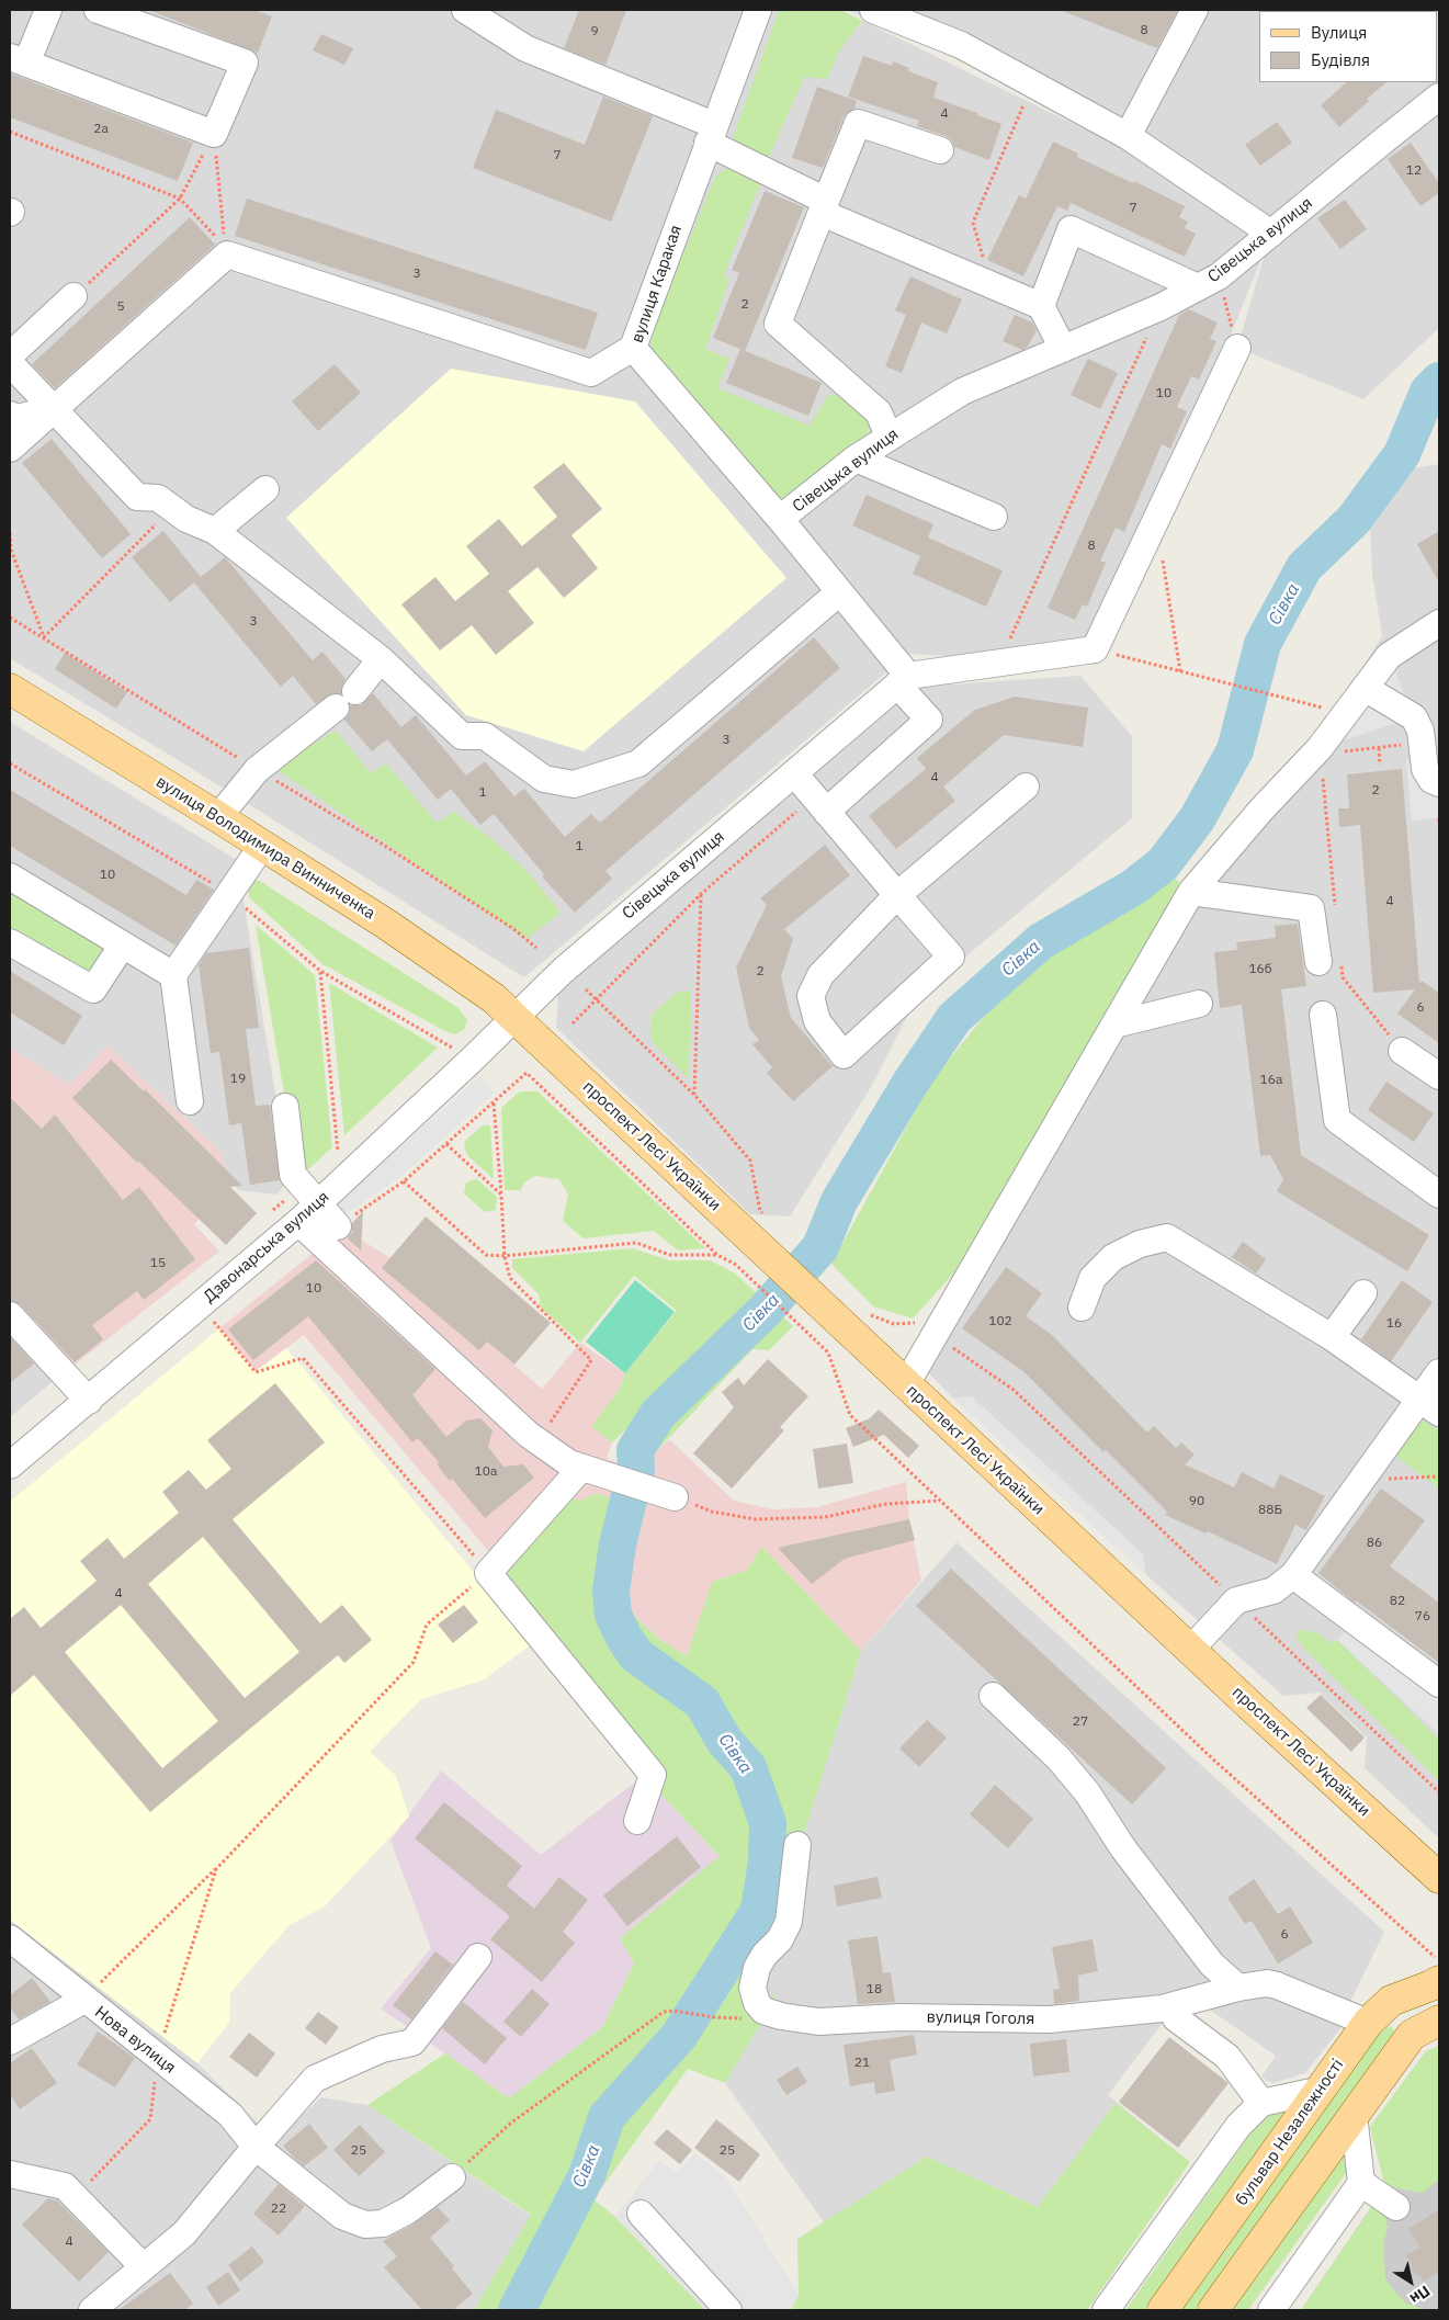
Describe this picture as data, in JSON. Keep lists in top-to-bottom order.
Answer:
{
  "streets": {
    "main road": ["вулиця Володимира Винниченка", "проспект Лесі Українки", "бульвар Незалежності"],
    "street": [
      "Сівецька вулиця",
      "вулиця Каракая",
      "Дзвонарська вулиця",
      "вулиця Гоголя",
      "Нова вулиця"
    ]
  },
  "crossings": [
    ["Сівецька вулиця", "вулиця Каракая"],
    ["Сівецька вулиця", "вулиця Володимира Винниченка"],
    ["Сівецька вулиця", "проспект Лесі Українки"],
    ["Сівецька вулиця", "Дзвонарська вулиця"],
    ["вулиця Володимира Винниченка", "проспект Лесі Українки"],
    ["вулиця Володимира Винниченка", "Дзвонарська вулиця"],
    ["проспект Лесі Українки", "Дзвонарська вулиця"],
    ["вулиця Гоголя", "бульвар Незалежності"]
  ],
  "water": ["Сівка"],
  "house_numbers": [
    "8",
    "9",
    "4",
    "2а",
    "7",
    "12",
    "7",
    "3",
    "2",
    "5",
    "10",
    "8",
    "3",
    "3",
    "4",
    "2",
    "1",
    "1",
    "10",
    "4",
    "16б",
    "2",
    "6",
    "19",
    "16а",
    "15",
    "10",
    "102",
    "16",
    "10а",
    "90",
    "88Б",
    "86",
    "4",
    "82",
    "76",
    "27",
    "6",
    "18",
    "21",
    "25",
    "25",
    "22",
    "4"
  ],
  "legend": ["Вулиця", "Будівля"],
  "north": "bottom right"
}
